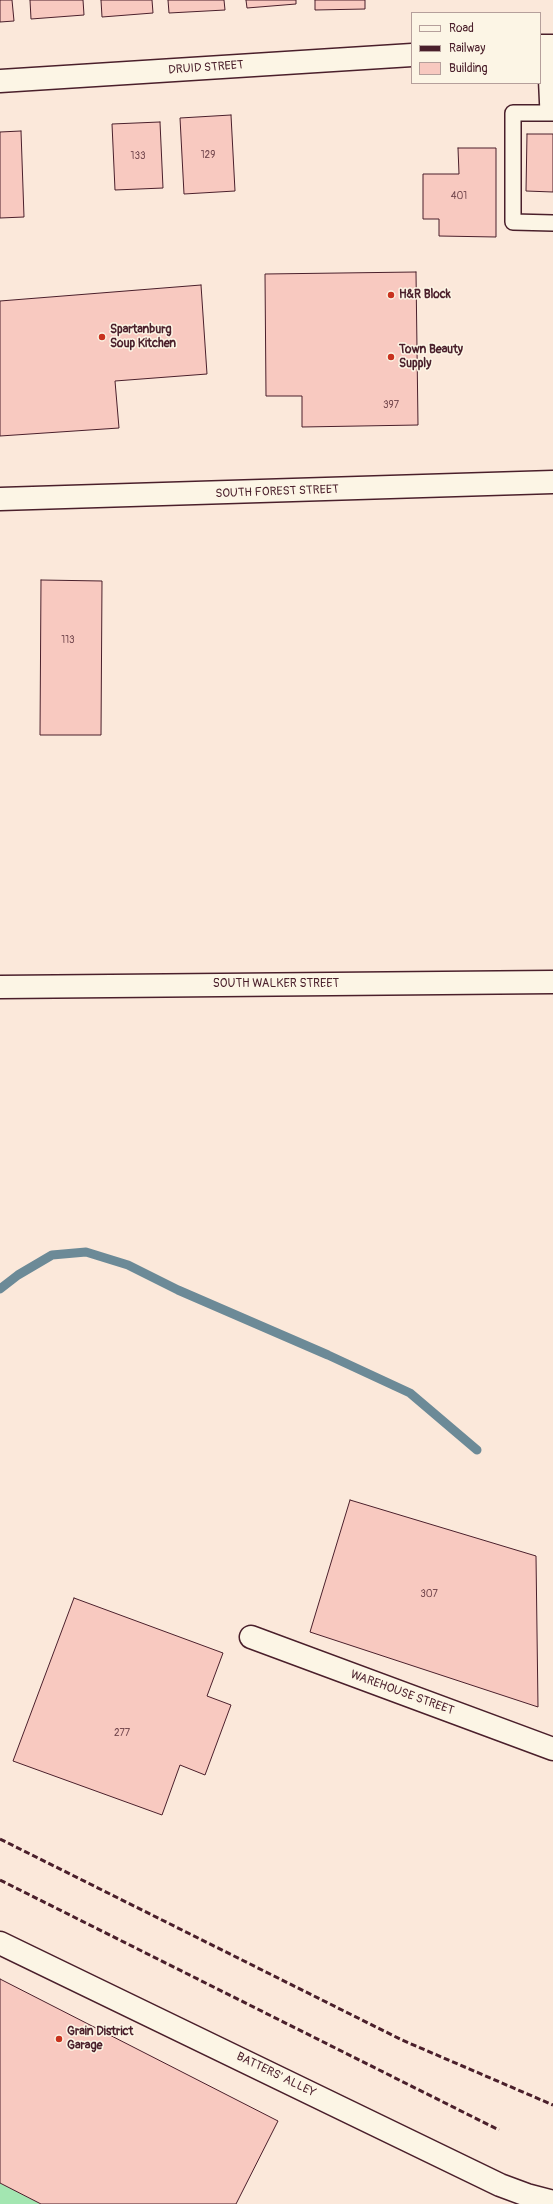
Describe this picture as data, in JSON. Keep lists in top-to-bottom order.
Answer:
{
  "streets": {
    "street": [
      "DRUID STREET",
      "SOUTH FOREST STREET",
      "SOUTH WALKER STREET",
      "WAREHOUSE STREET",
      "BATTERS' ALLEY"
    ]
  },
  "places": [
    "H&R Block",
    "Spartanburg Soup Kitchen",
    "Town Beauty Supply",
    "Grain District Garage"
  ],
  "house_numbers": [
    "129",
    "133",
    "401",
    "397",
    "113",
    "307",
    "277"
  ],
  "legend": ["Road", "Railway", "Building"]
}
